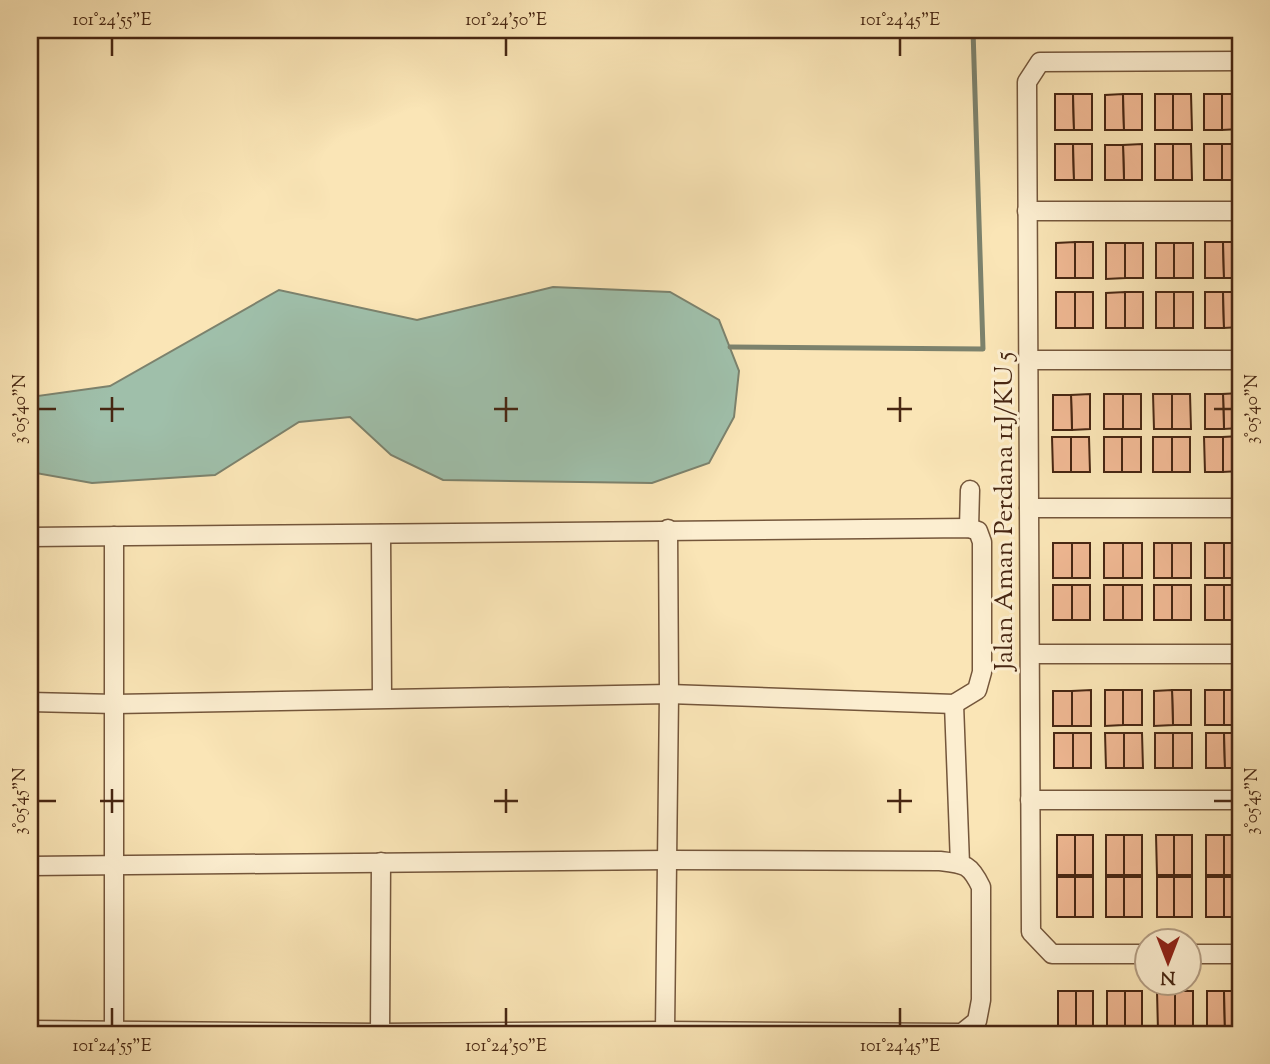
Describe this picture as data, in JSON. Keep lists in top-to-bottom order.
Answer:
{
  "streets": {
    "street": ["Jalan Aman Perdana 11J/KU 5"]
  },
  "north": "bottom",
  "coordinates": [
    "101°24'55\"E",
    "101°24'50\"E",
    "101°24'45\"E",
    "3°05'40\"N",
    "3°05'45\"N"
  ]
}
